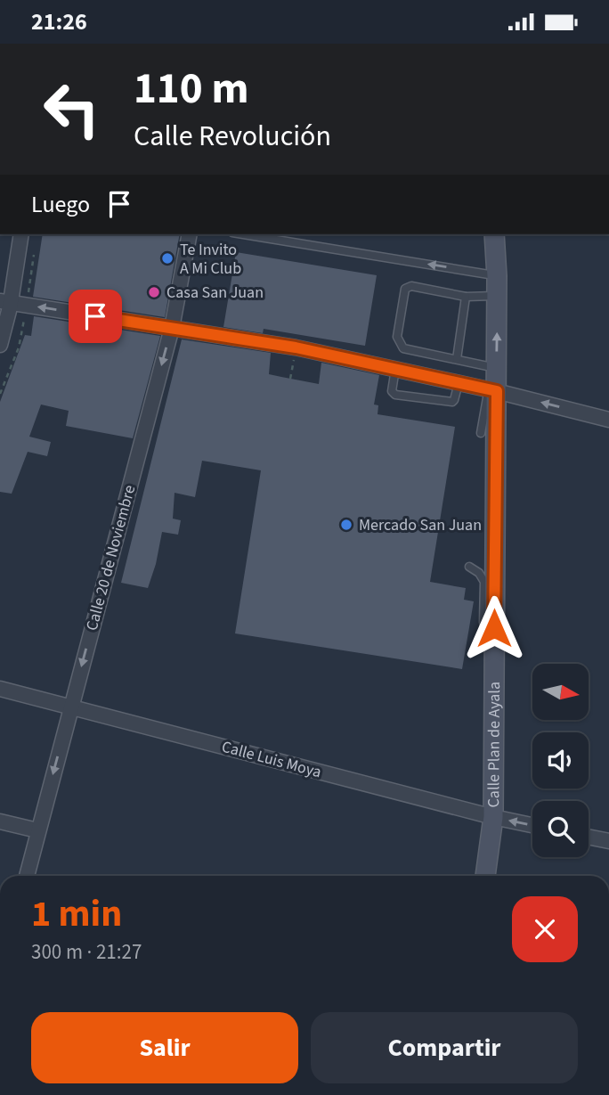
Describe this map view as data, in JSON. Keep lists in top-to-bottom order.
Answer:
{
  "streets": {
    "street": ["Calle 20 de Noviembre", "Calle Plan de Ayala", "Calle Luis Moya"]
  },
  "crossings": [
    ["Calle 20 de Noviembre", "Calle Luis Moya"],
    ["Calle Plan de Ayala", "Calle Luis Moya"]
  ],
  "one_way": ["Calle 20 de Noviembre"],
  "places": ["Te Invito A Mi Club", "Casa San Juan", "Mercado San Juan"],
  "north": "right",
  "page": {
    "status": "21:26",
    "turn": ["110 m", "Calle Revolución"],
    "then": "Luego",
    "heading": ["1 min", "300 m · 21:27"],
    "buttons": ["Salir", "Compartir"]
  }
}
